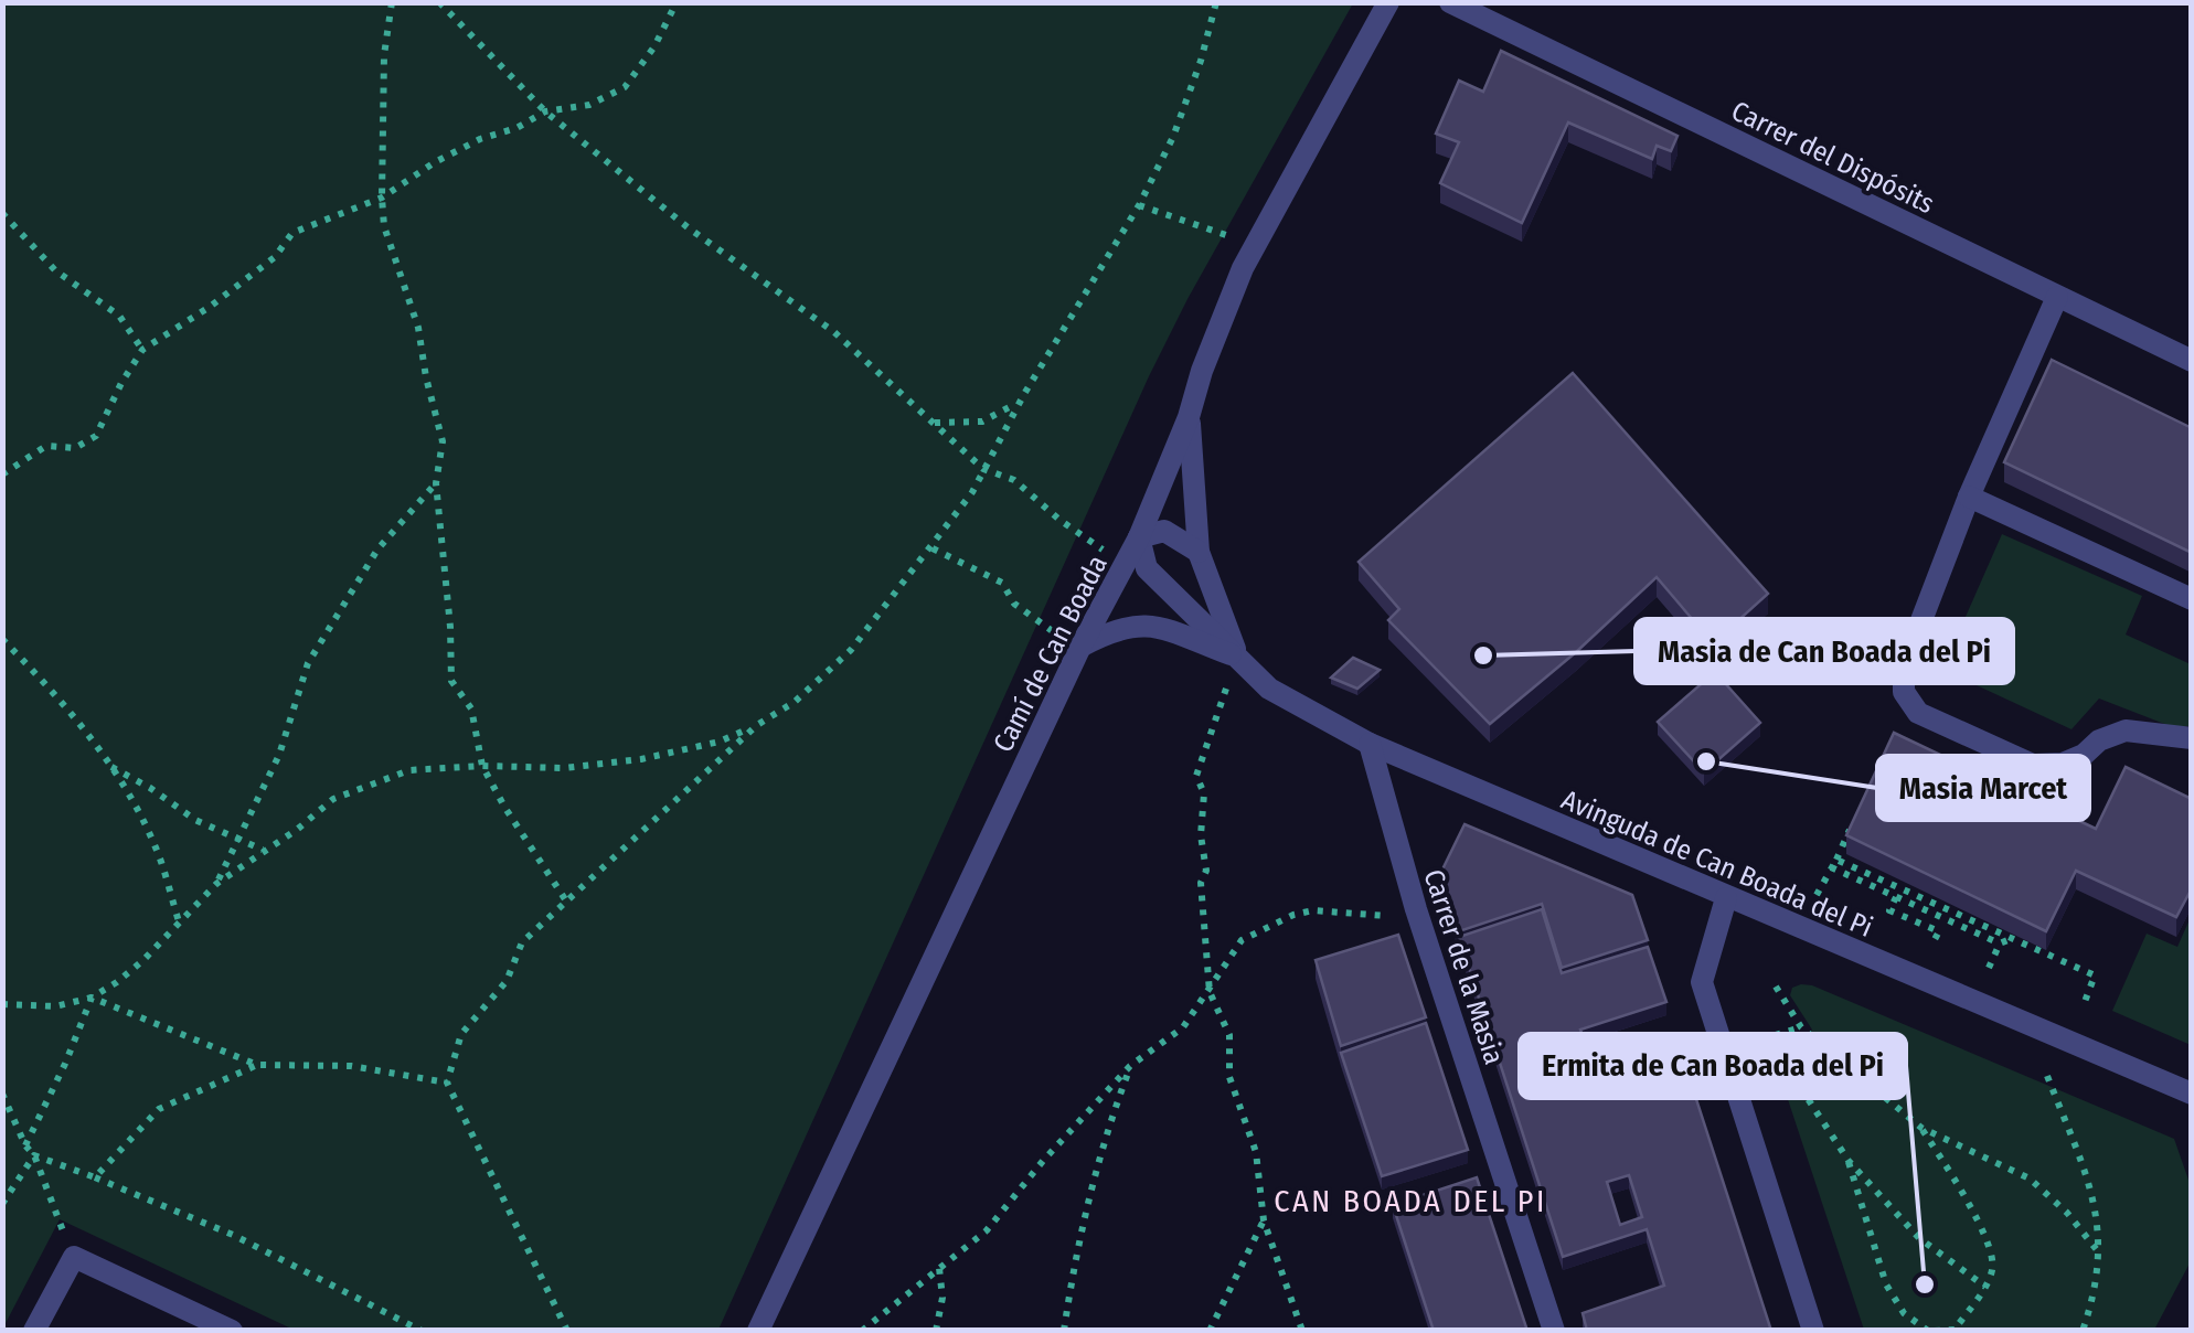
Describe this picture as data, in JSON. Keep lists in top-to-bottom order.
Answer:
{
  "streets": {
    "street": [
      "Carrer del Dispósits",
      "Camí de Can Boada",
      "Avinguda de Can Boada del Pi",
      "Carrer de la Masia"
    ]
  },
  "crossings": [
    ["Camí de Can Boada", "Avinguda de Can Boada del Pi"],
    ["Avinguda de Can Boada del Pi", "Carrer de la Masia"]
  ],
  "districts": ["CAN BOADA DEL PI"],
  "places": ["Masia de Can Boada del Pi", "Masia Marcet", "Ermita de Can Boada del Pi"]
}
